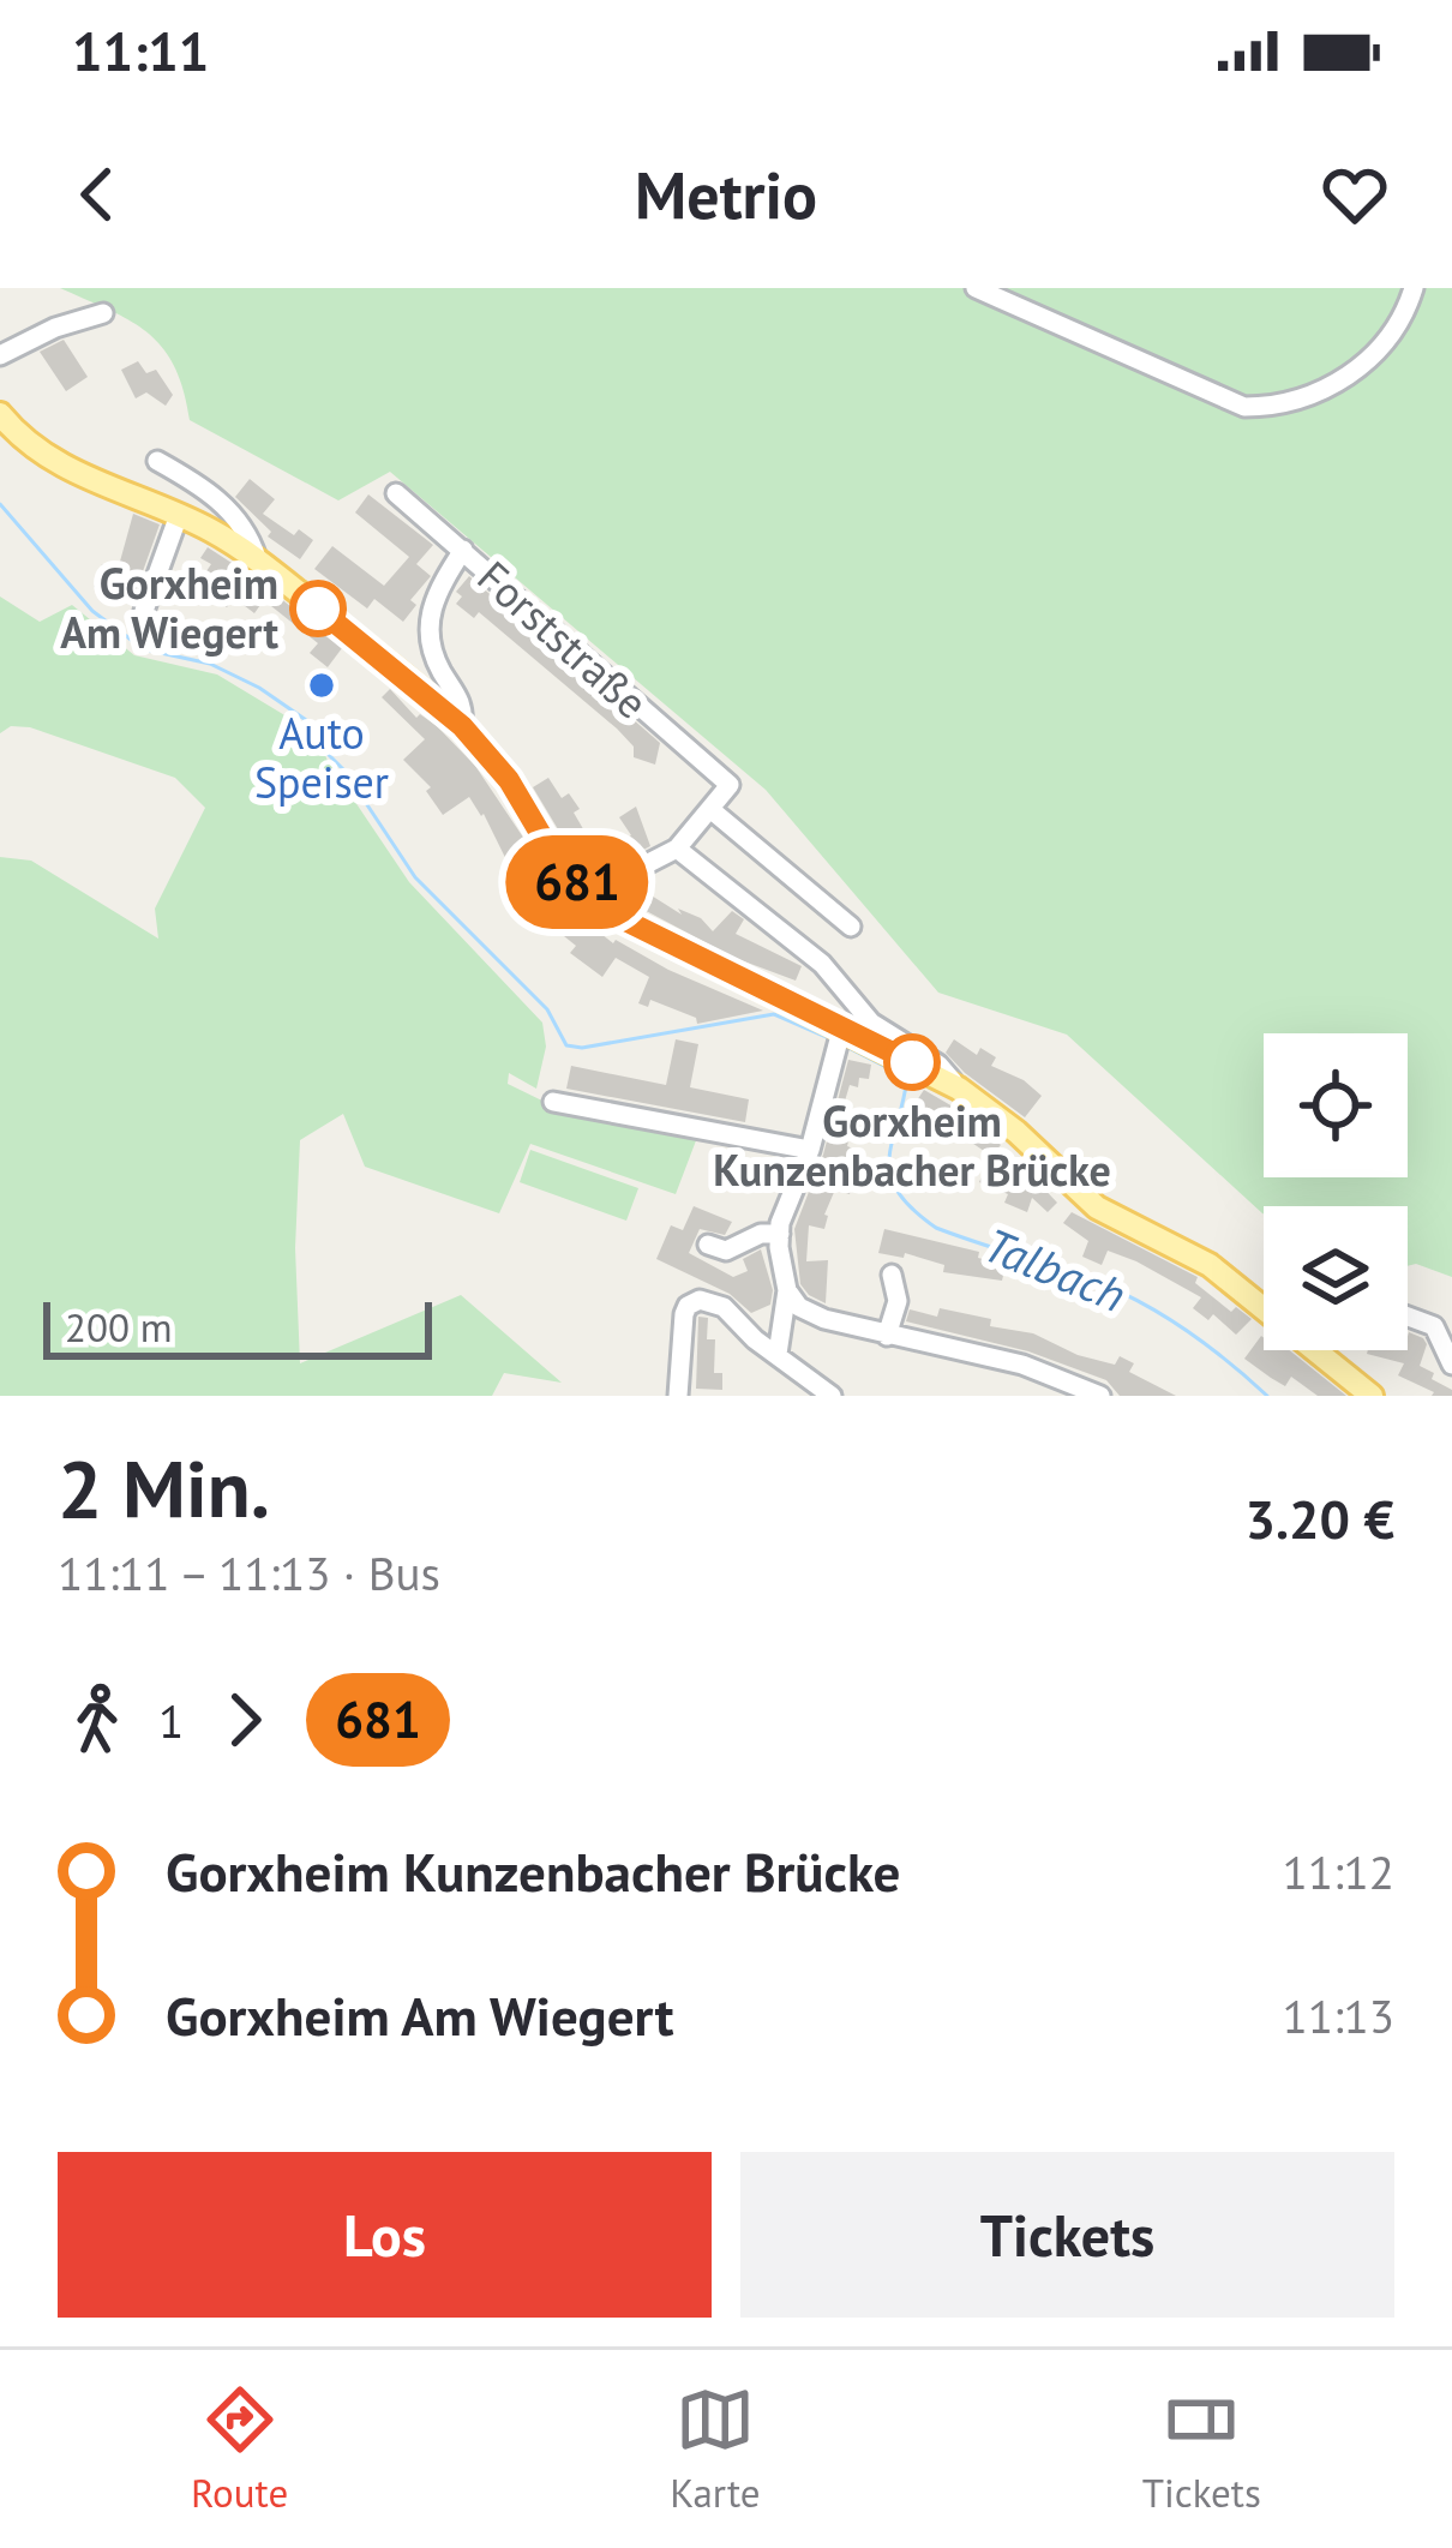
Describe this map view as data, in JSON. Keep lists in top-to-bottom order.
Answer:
{
  "streets": {
    "street": ["Forststraße"]
  },
  "water": ["Talbach"],
  "places": ["Gorxheim Am Wiegert", "Auto Speiser", "Gorxheim Kunzenbacher Brücke"],
  "lines": ["bus line 681"],
  "scale_bar": "200 m",
  "page": {
    "status": "11:11",
    "header": "Metrio",
    "on_map": "681",
    "scale": "200 m",
    "heading": ["2 Min.", "11:11 – 11:13 · Bus", "3.20 €"],
    "legs": ["1", "681"],
    "list": [
      {
        "name": "Gorxheim Kunzenbacher Brücke",
        "value": "11:12"
      },
      {
        "name": "Gorxheim Am Wiegert",
        "value": "11:13"
      }
    ],
    "buttons": ["Los", "Tickets"],
    "tabs": ["Route", "Karte", "Tickets"]
  }
}
